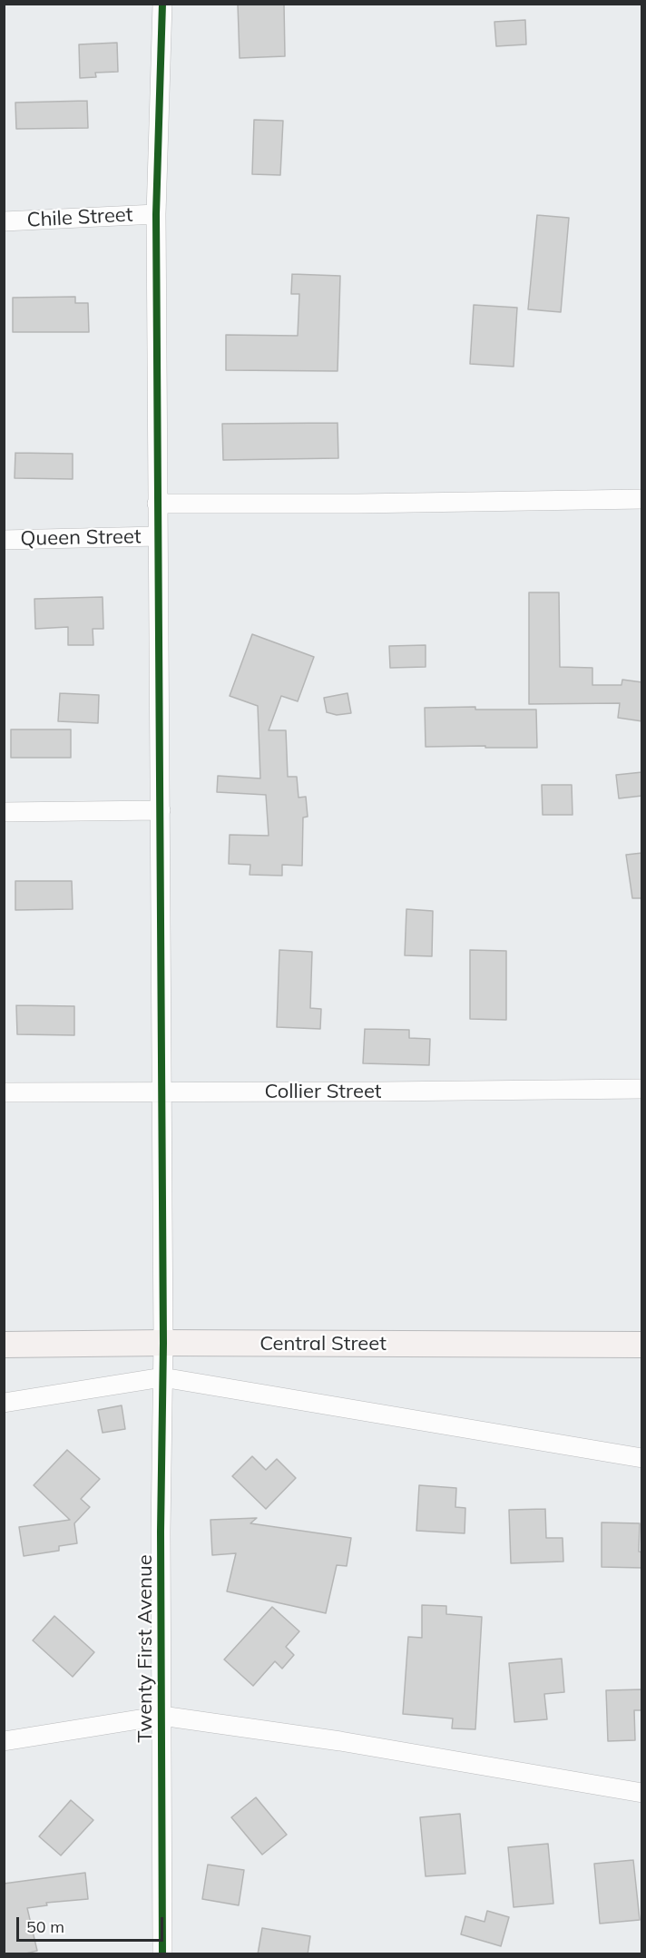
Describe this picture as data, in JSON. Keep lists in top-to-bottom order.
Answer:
{
  "streets": {
    "main road": ["Central Street"],
    "street": [
      "Chile Street",
      "Queen Street",
      "Collier Street",
      "Twenty First Avenue"
    ]
  },
  "crossings": [
    ["Chile Street", "Twenty First Avenue"],
    ["Queen Street", "Twenty First Avenue"],
    ["Collier Street", "Twenty First Avenue"],
    ["Central Street", "Twenty First Avenue"]
  ],
  "scale_bar": "50 m"
}
